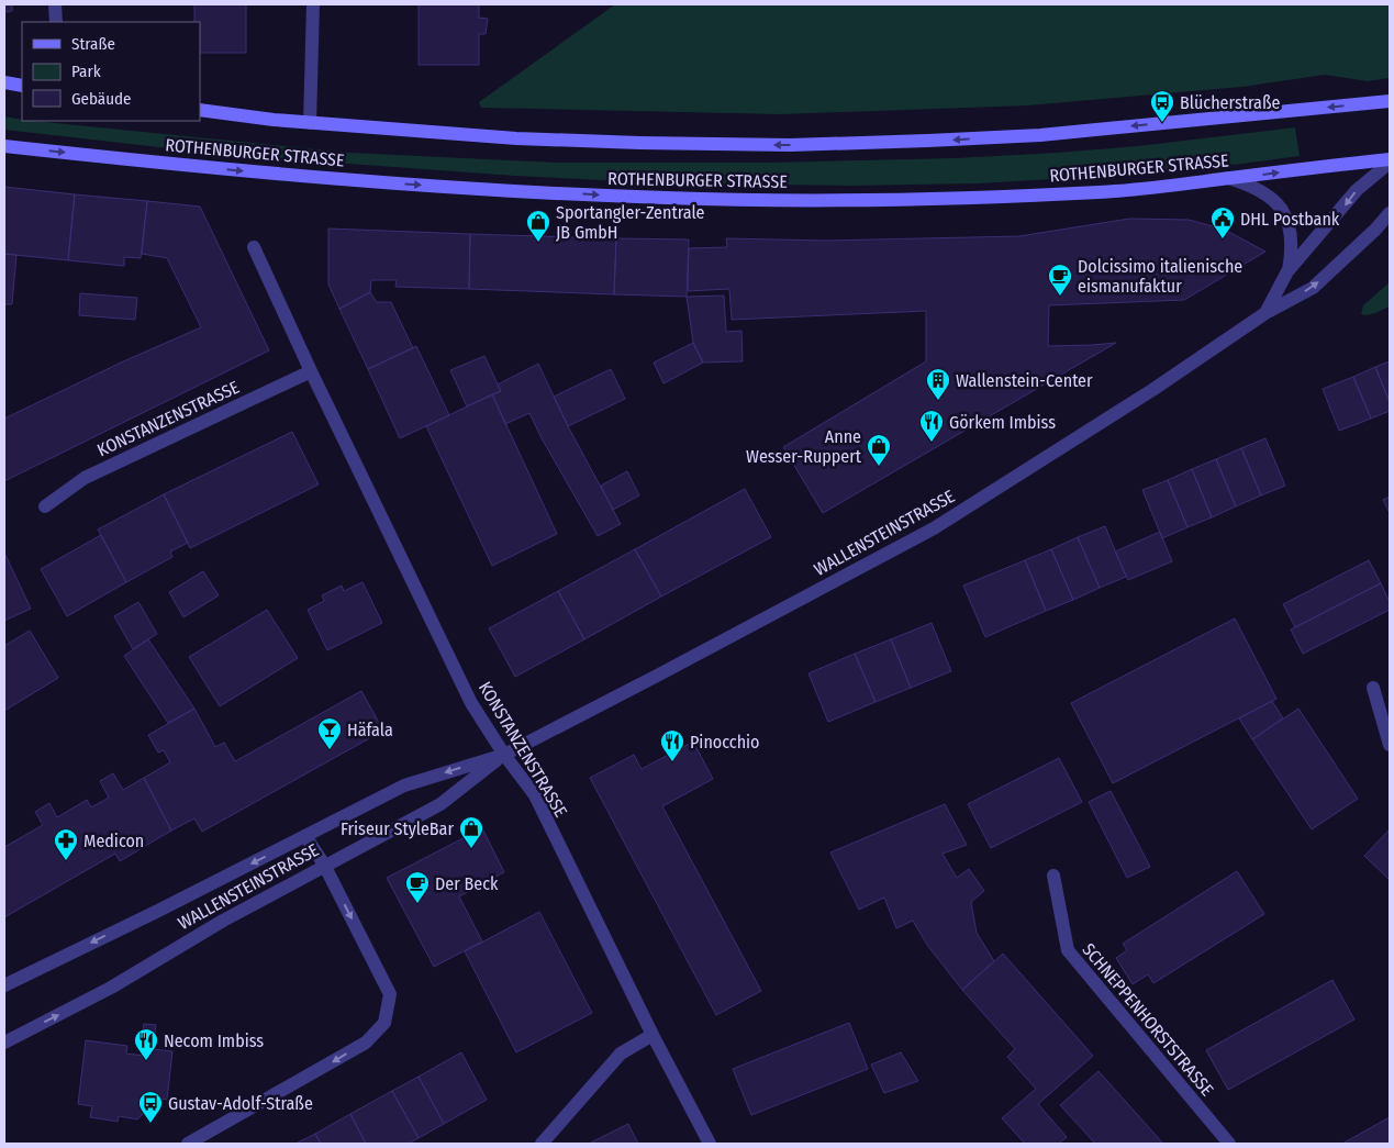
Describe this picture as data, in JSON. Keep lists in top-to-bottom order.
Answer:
{
  "streets": {
    "main road": ["ROTHENBURGER STRASSE"],
    "street": ["KONSTANZENSTRASSE", "WALLENSTEINSTRASSE", "SCHNEPPENHORSTSTRASSE"]
  },
  "crossings": [
    ["ROTHENBURGER STRASSE", "WALLENSTEINSTRASSE"],
    ["KONSTANZENSTRASSE", "WALLENSTEINSTRASSE"]
  ],
  "places": {
    "bus stop": ["Blücherstraße", "Gustav-Adolf-Straße"],
    "public building": ["DHL Postbank"],
    "shop": ["Sportangler-Zentrale JB GmbH", "Anne Wesser-Ruppert", "Friseur StyleBar"],
    "cafe": ["Dolcissimo italienische eismanufaktur", "Der Beck"],
    "building": ["Wallenstein-Center"],
    "restaurant": ["Görkem Imbiss", "Pinocchio", "Necom Imbiss"],
    "bar": ["Häfala"],
    "pharmacy": ["Medicon"]
  },
  "legend": ["Straße", "Park", "Gebäude"]
}
